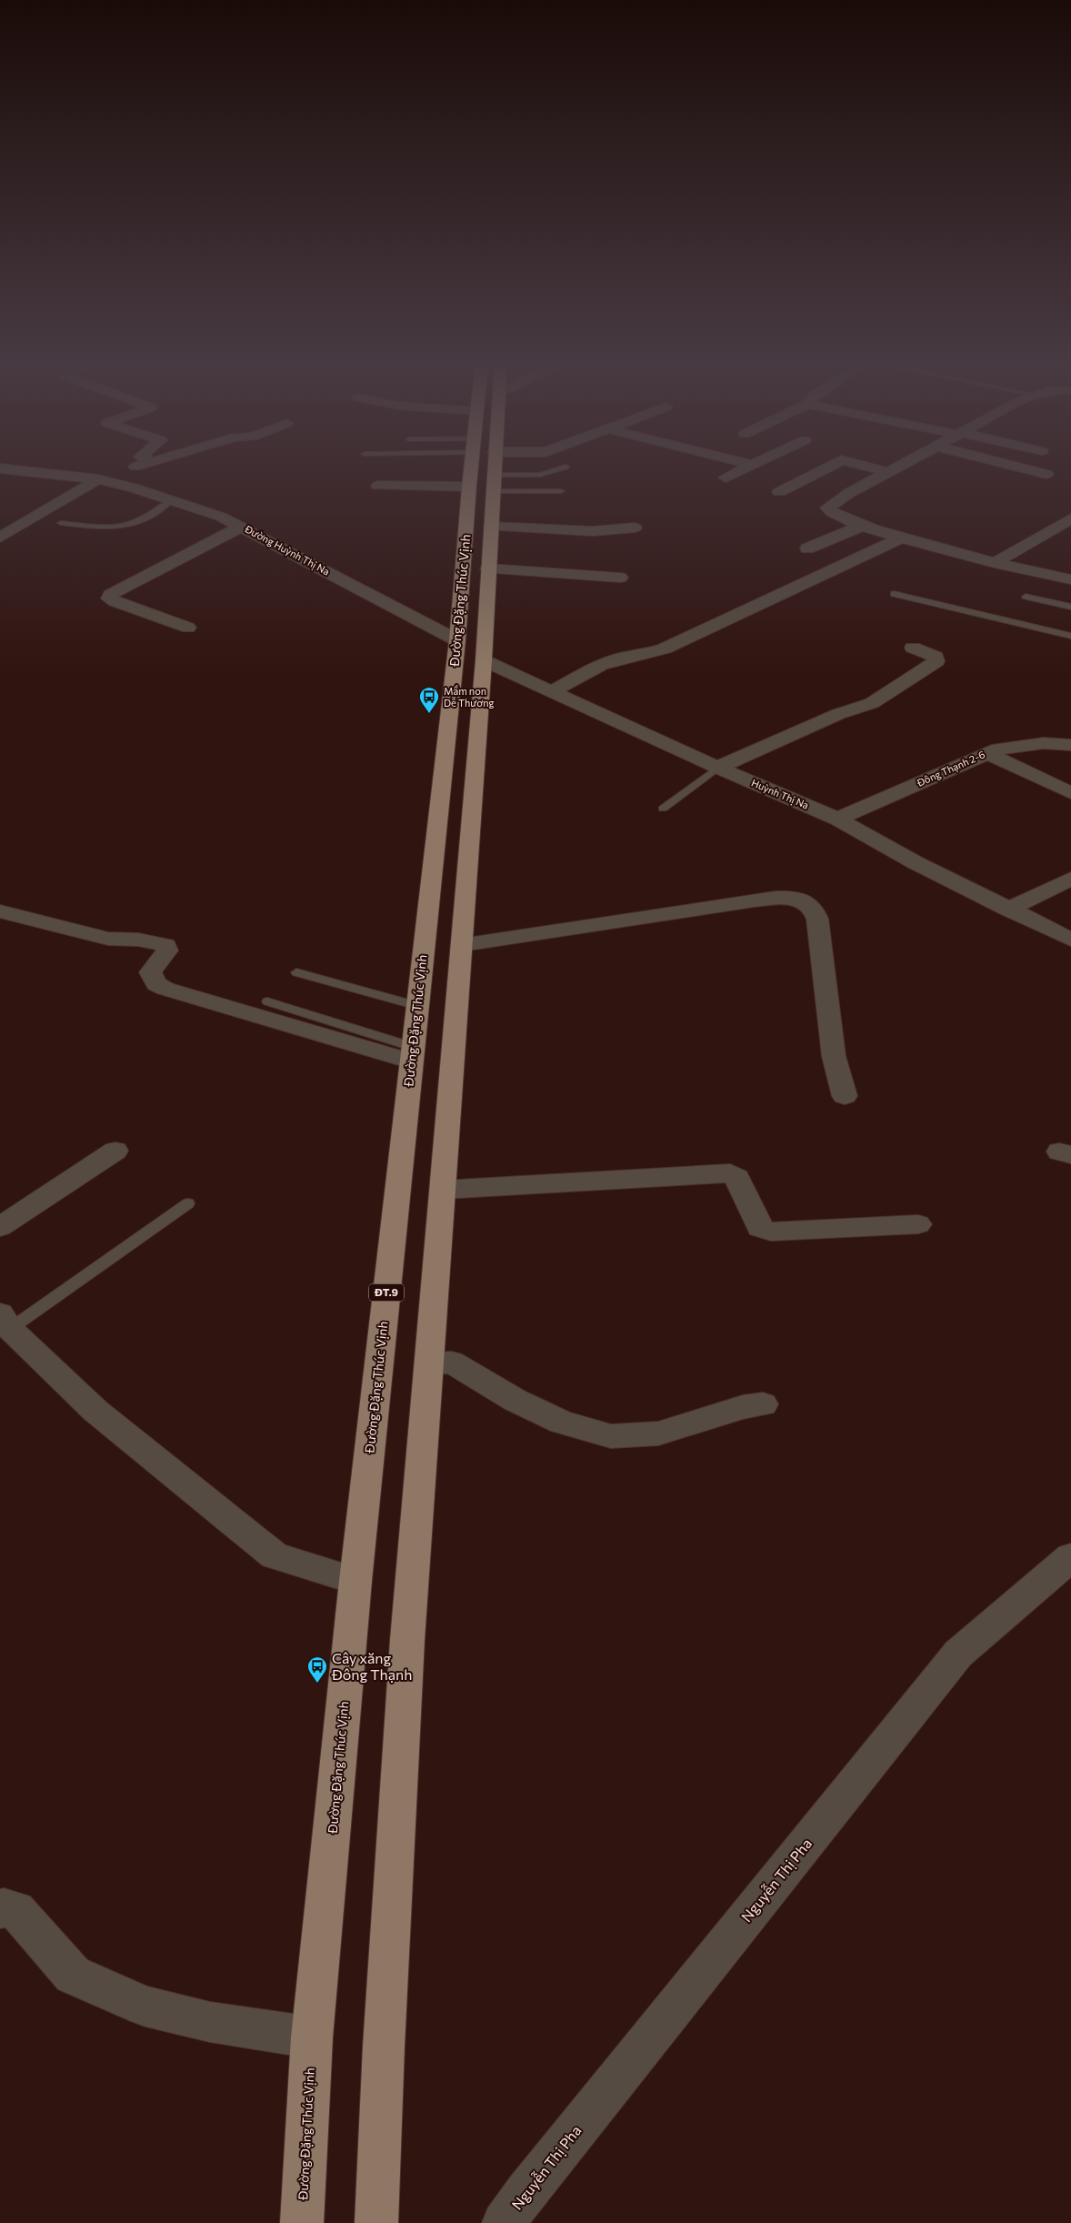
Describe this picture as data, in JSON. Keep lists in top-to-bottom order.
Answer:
{
  "streets": {
    "main road": ["Đường Đặng Thúc Vịnh", "ĐT.9"],
    "street": [
      "Đường Huỳnh Thị Na",
      "Đông Thạnh 2-6",
      "Huỳnh Thị Na",
      "Nguyễn Thị Pha"
    ]
  },
  "crossings": [
    ["Đường Huỳnh Thị Na", "Đường Đặng Thúc Vịnh"],
    ["Đường Đặng Thúc Vịnh", "Huỳnh Thị Na"],
    ["Đông Thạnh 2-6", "Huỳnh Thị Na"]
  ],
  "places": {
    "bus stop": ["Mầm non Dễ Thương", "Cây xăng Đông Thạnh"]
  }
}
